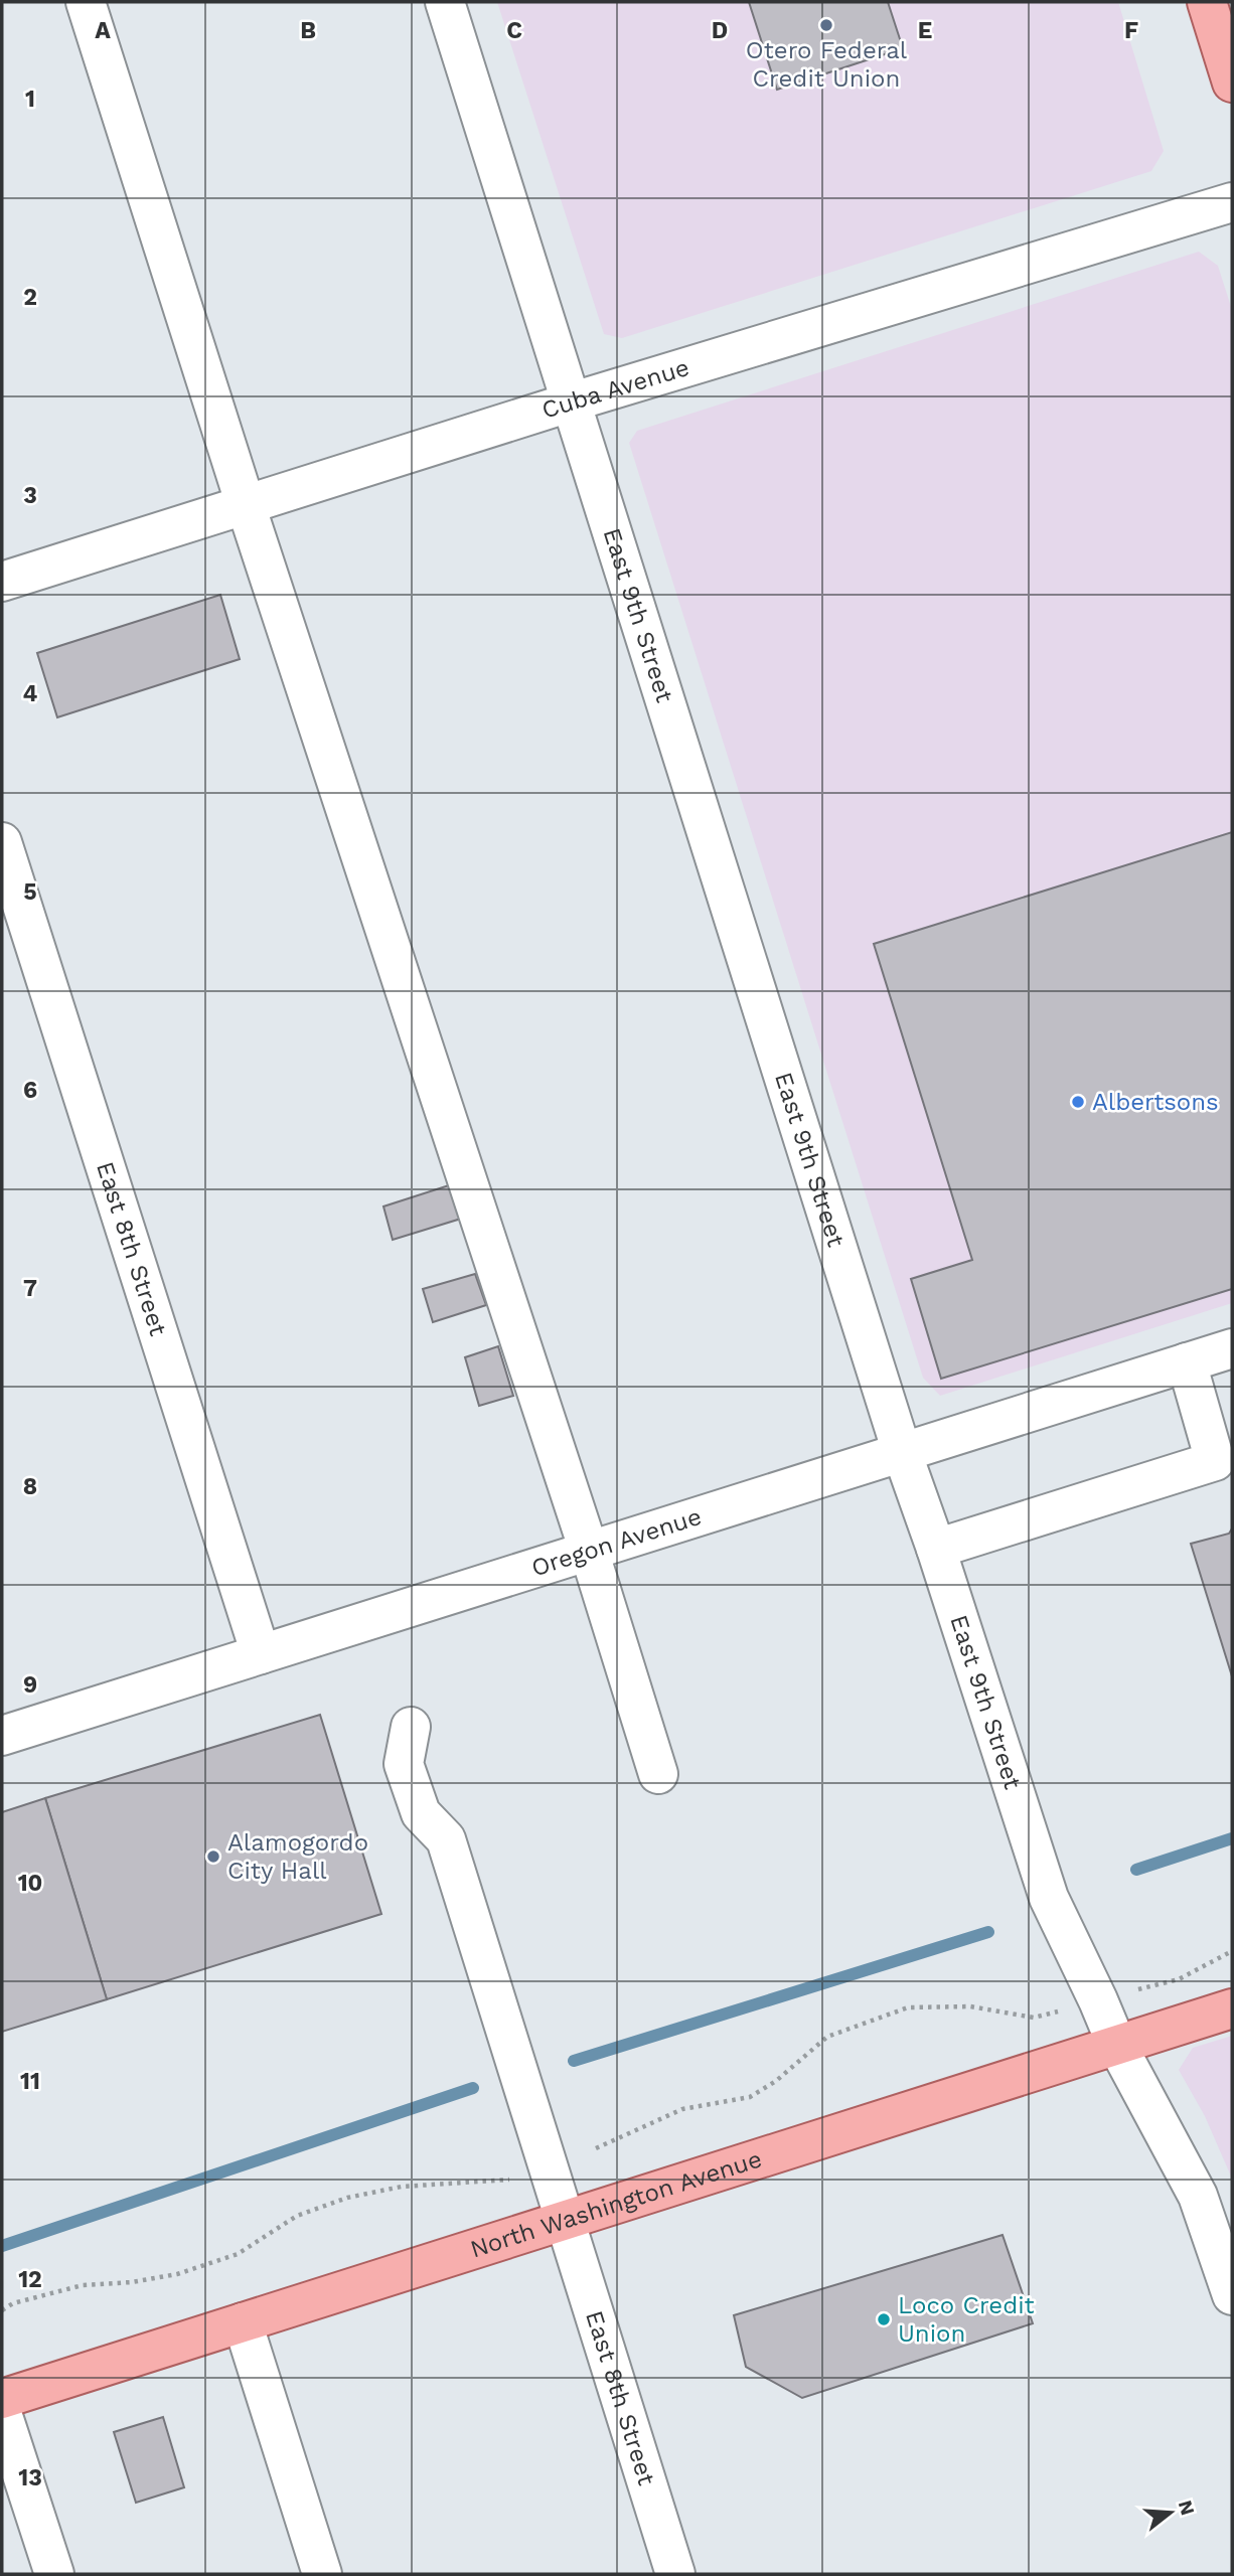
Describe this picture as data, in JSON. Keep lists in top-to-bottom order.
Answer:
{
  "streets": {
    "main road": ["North Washington Avenue"],
    "street": [
      "Cuba Avenue",
      "East 9th Street",
      "East 8th Street",
      "Oregon Avenue"
    ]
  },
  "crossings": [
    ["Cuba Avenue", "East 9th Street"],
    ["East 9th Street", "Oregon Avenue"],
    ["East 9th Street", "North Washington Avenue"],
    ["East 8th Street", "Oregon Avenue"],
    ["East 8th Street", "North Washington Avenue"]
  ],
  "places": [
    "Otero Federal Credit Union",
    "Albertsons",
    "Alamogordo City Hall",
    "Loco Credit Union"
  ],
  "north": "right",
  "grid": {
    "columns": [
      "A",
      "B",
      "C",
      "D",
      "E",
      "F"
    ],
    "rows": [
      "1",
      "2",
      "3",
      "4",
      "5",
      "6",
      "7",
      "8",
      "9",
      "10",
      "11",
      "12",
      "13"
    ]
  }
}
